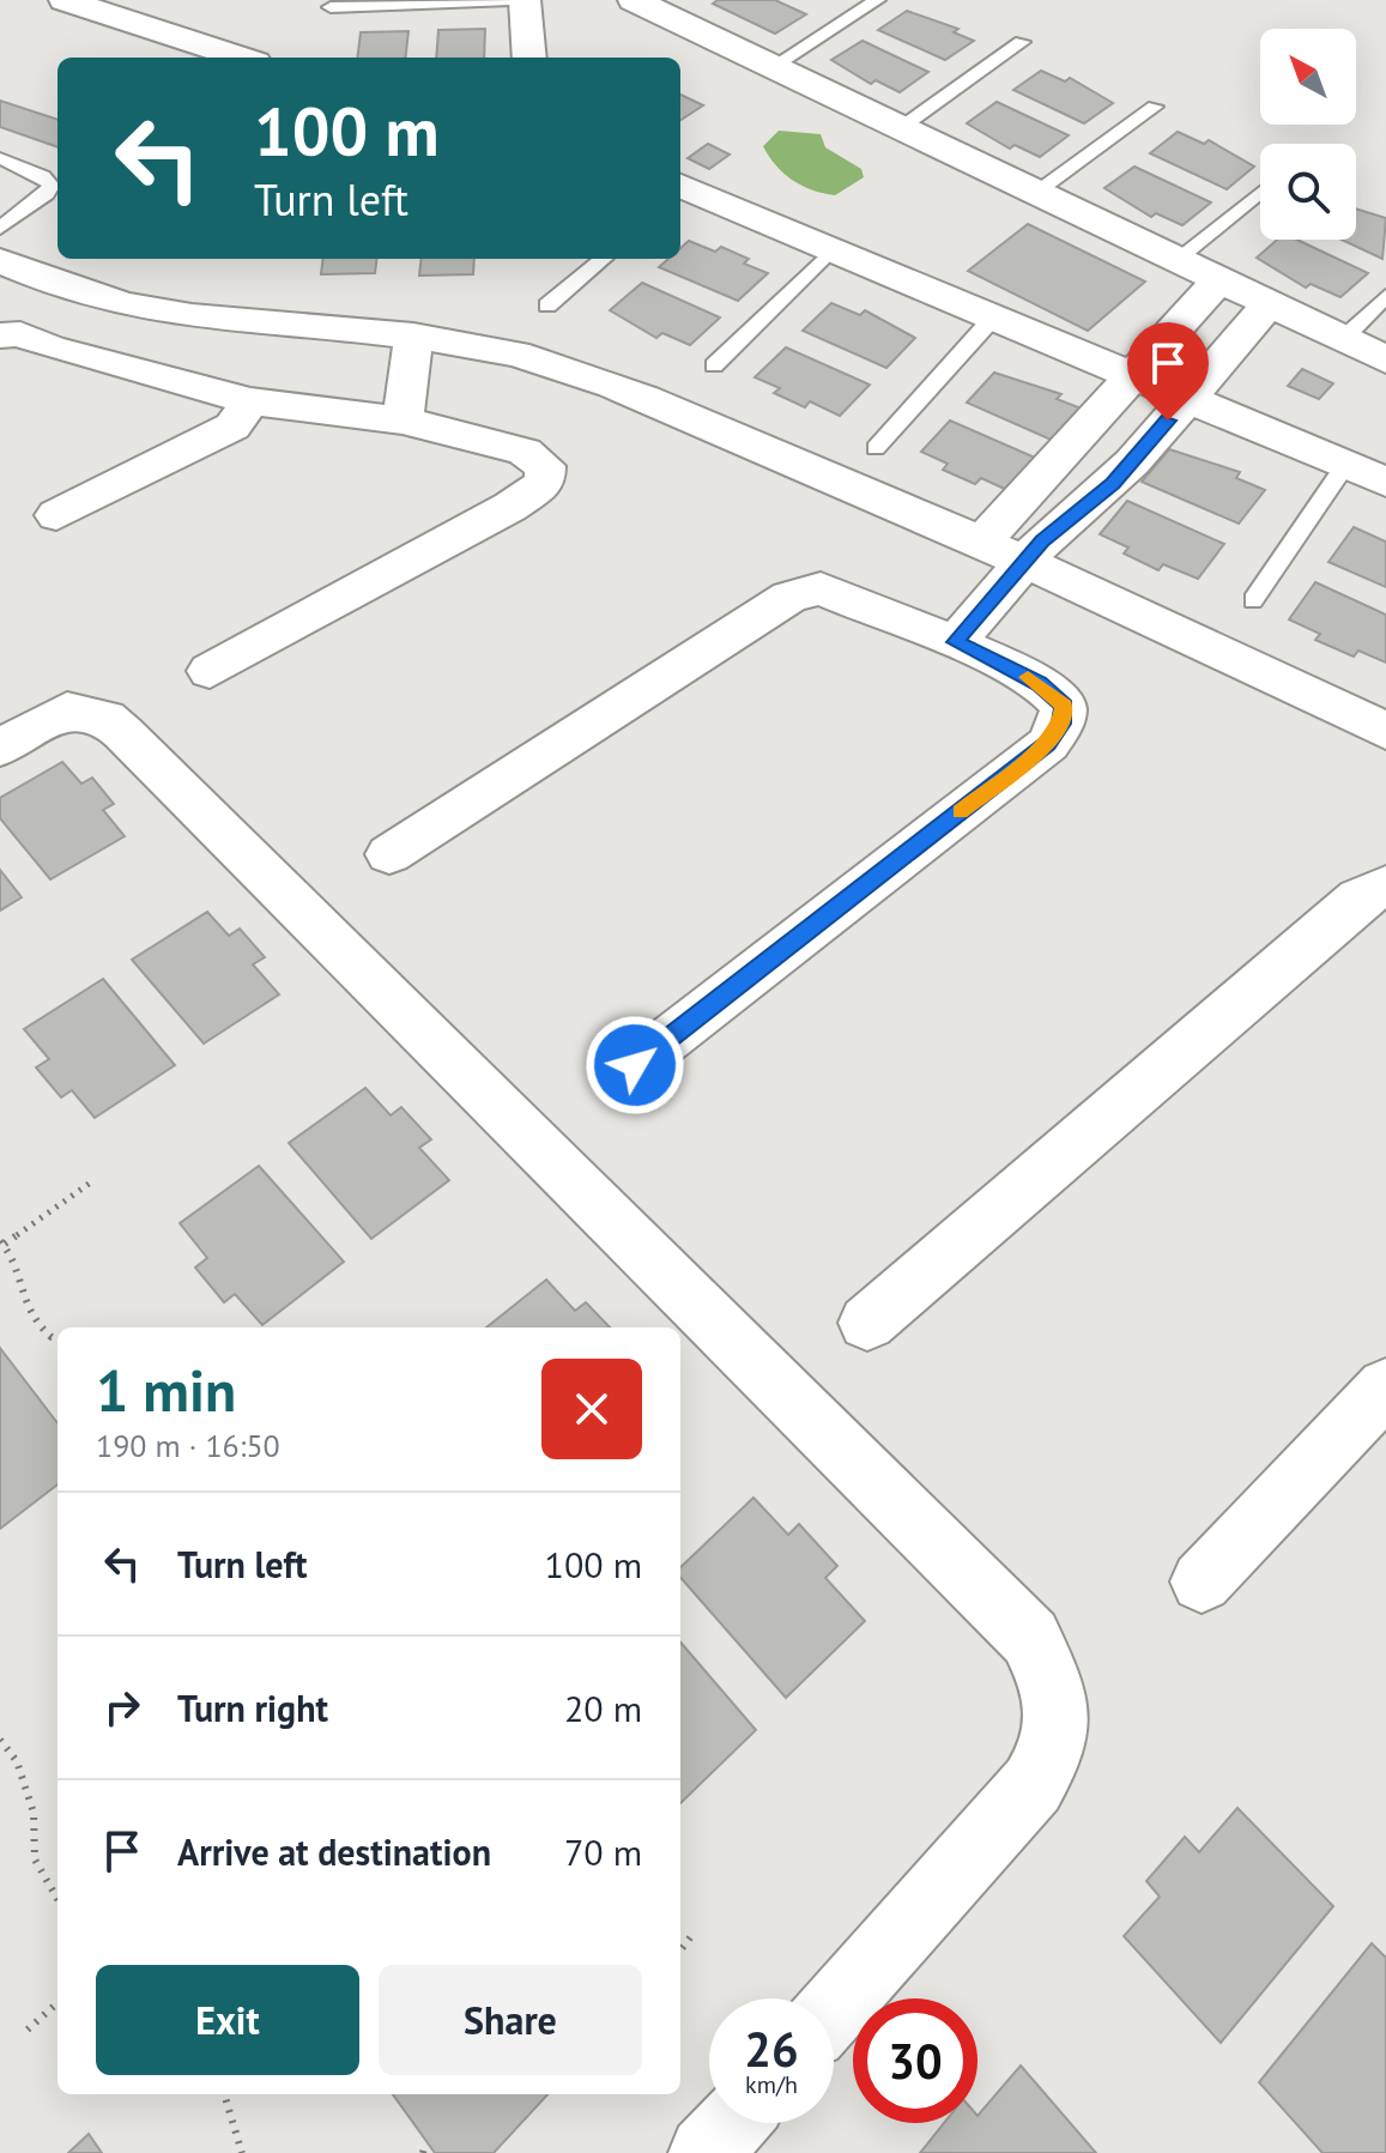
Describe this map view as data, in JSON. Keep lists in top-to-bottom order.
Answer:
{
  "north": "top left",
  "page": {
    "turn": ["100 m", "Turn left"],
    "heading": ["1 min", "190 m · 16:50"],
    "list": [
      {
        "name": "Turn left",
        "value": "100 m"
      },
      {
        "name": "Turn right",
        "value": "20 m"
      },
      {
        "name": "Arrive at destination",
        "value": "70 m"
      }
    ],
    "buttons": ["Exit", "Share"],
    "speed": "26 km/h",
    "limit": "30"
  }
}
